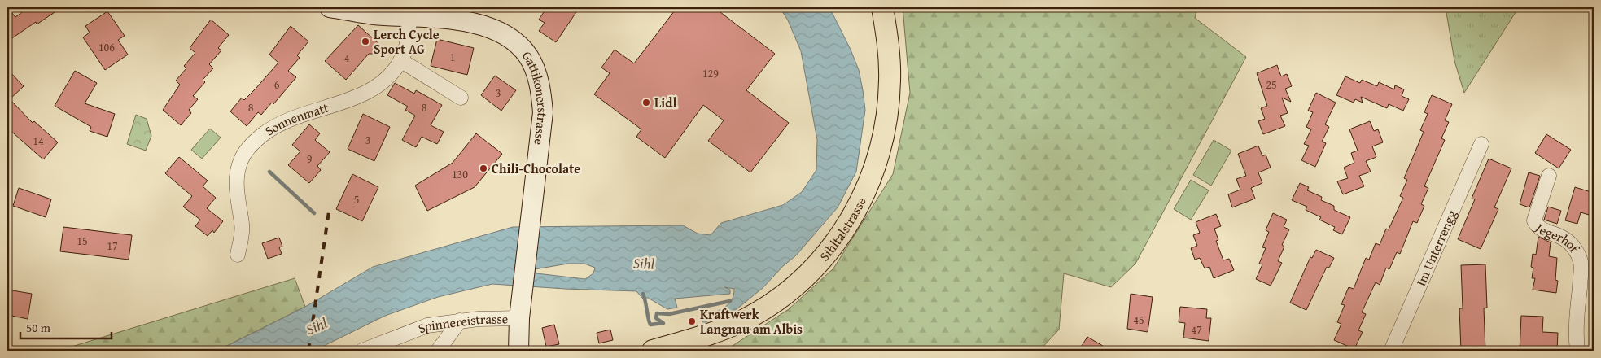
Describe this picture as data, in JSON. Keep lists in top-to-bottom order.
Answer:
{
  "streets": {
    "main road": ["Gattikonerstrasse", "Sihltalstrasse"],
    "street": [
      "Sonnenmatt",
      "Jegerhof",
      "Im Unterrengg",
      "Spinnereistrasse"
    ]
  },
  "crossings": [
    ["Gattikonerstrasse", "Sonnenmatt"],
    ["Gattikonerstrasse", "Spinnereistrasse"]
  ],
  "water": ["Sihl"],
  "places": [
    "Lerch Cycle Sport AG",
    "Lidl",
    "Chili-Chocolate",
    "Kraftwerk Langnau am Albis"
  ],
  "house_numbers": [
    "106",
    "1",
    "4",
    "129",
    "6",
    "25",
    "3",
    "8",
    "8",
    "3",
    "14",
    "9",
    "130",
    "5",
    "15",
    "17",
    "45",
    "47"
  ],
  "scale_bar": "50 m"
}
